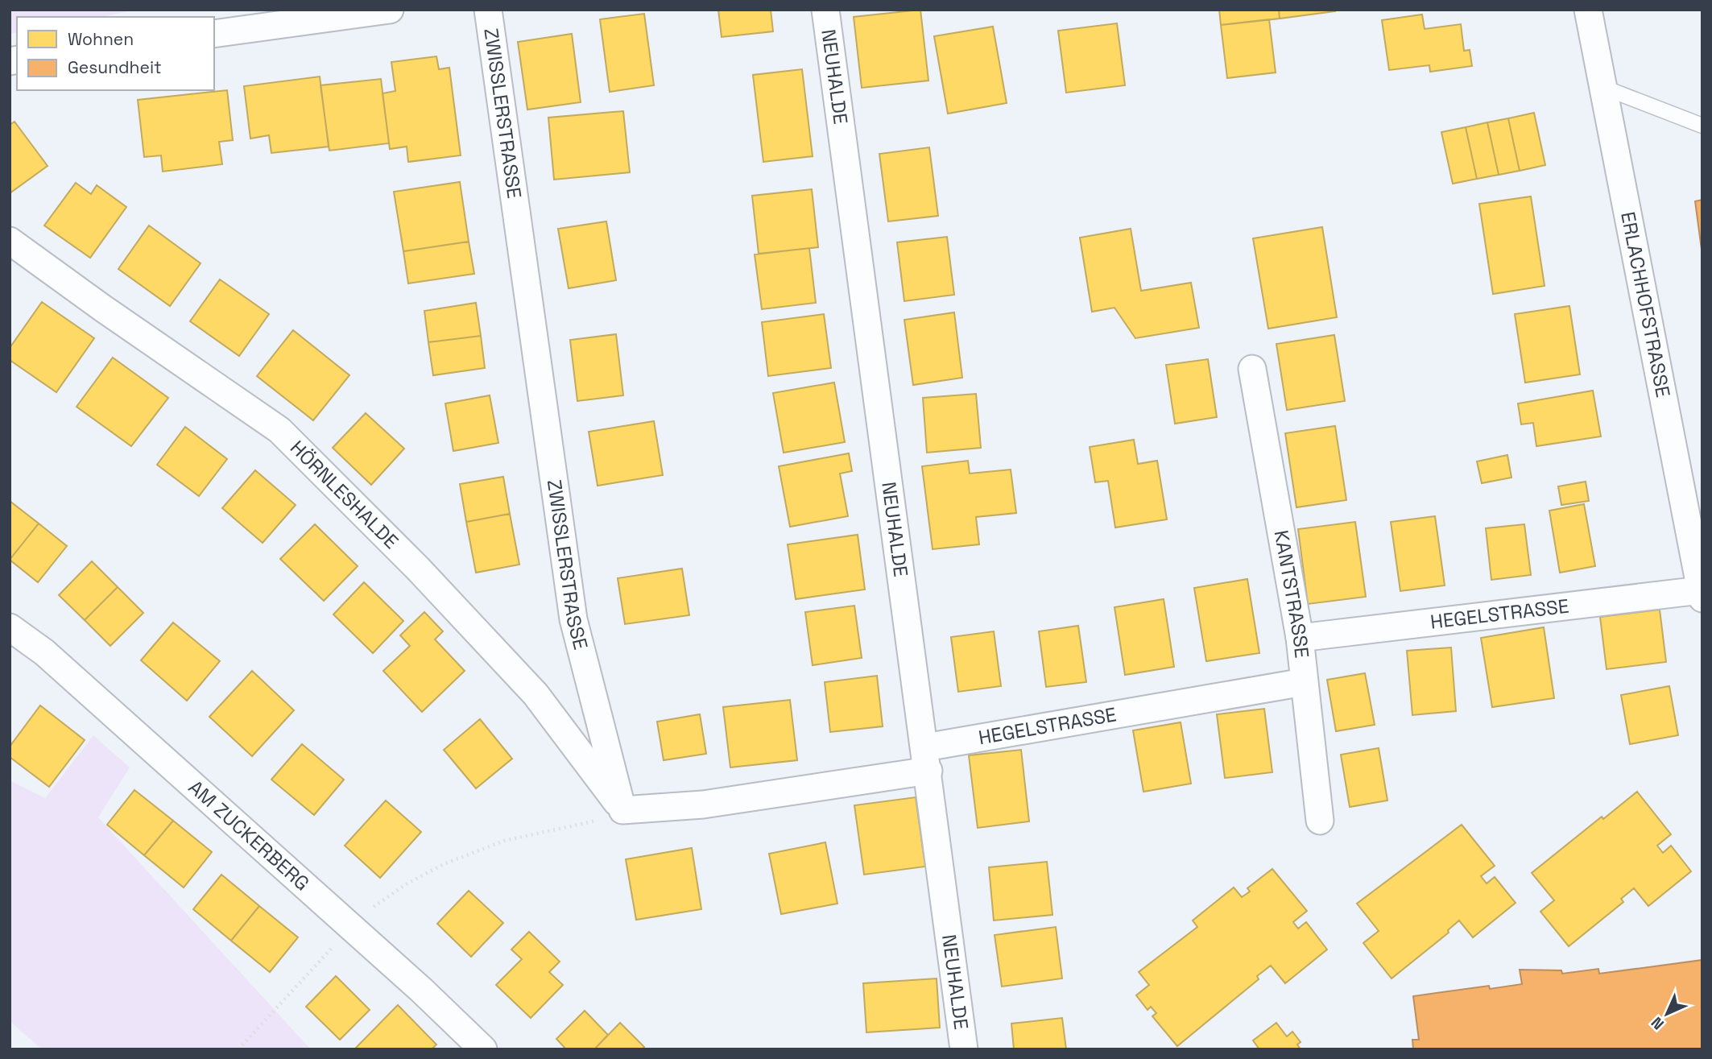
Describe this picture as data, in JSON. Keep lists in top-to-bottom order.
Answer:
{
  "streets": {
    "street": [
      "NEUHALDE",
      "ZWISSLERSTRASSE",
      "ERLACHHOFSTRASSE",
      "HÖRNLESHALDE",
      "KANTSTRASSE",
      "HEGELSTRASSE",
      "AM ZUCKERBERG"
    ]
  },
  "crossings": [
    ["NEUHALDE", "HEGELSTRASSE"],
    ["ZWISSLERSTRASSE", "HÖRNLESHALDE"],
    ["ERLACHHOFSTRASSE", "HEGELSTRASSE"],
    ["KANTSTRASSE", "HEGELSTRASSE"]
  ],
  "legend": ["Wohnen", "Gesundheit"],
  "north": "bottom left"
}
